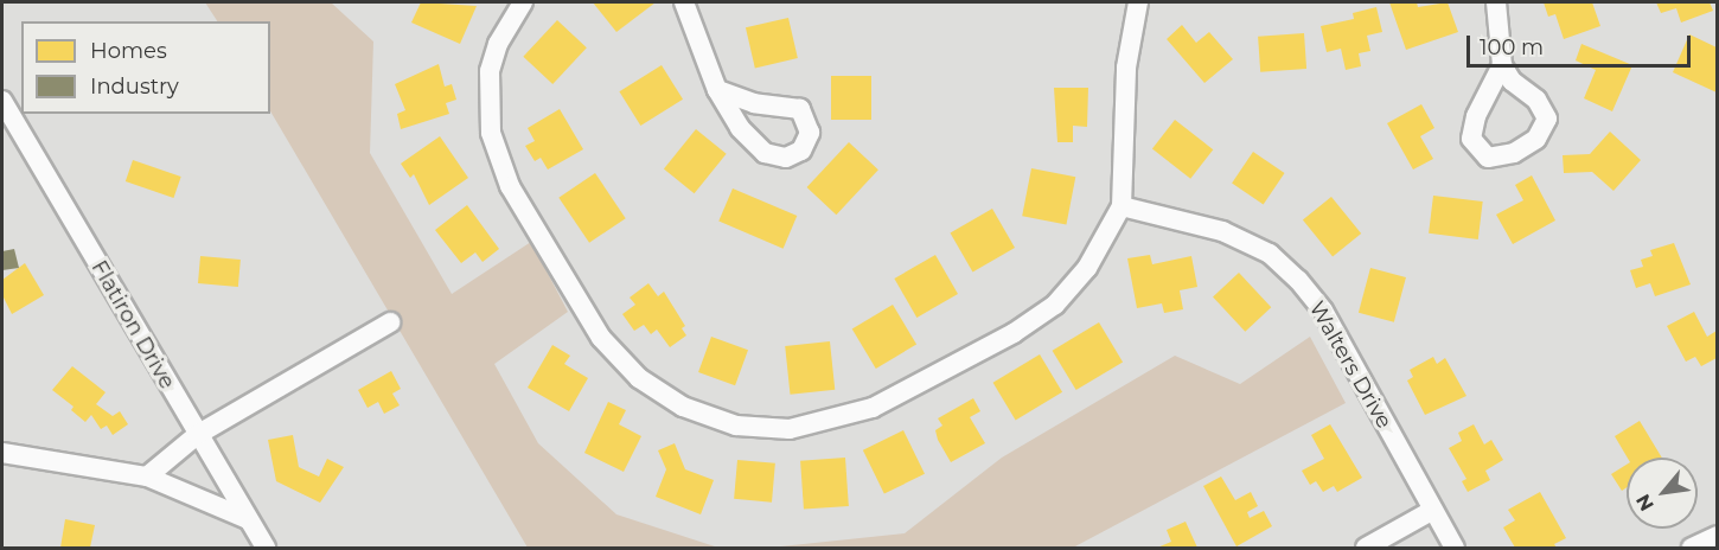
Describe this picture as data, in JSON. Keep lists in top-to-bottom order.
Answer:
{
  "streets": {
    "street": ["Flatiron Drive", "Walters Drive"]
  },
  "legend": ["Homes", "Industry"],
  "scale_bar": "100 m",
  "north": "bottom left"
}
